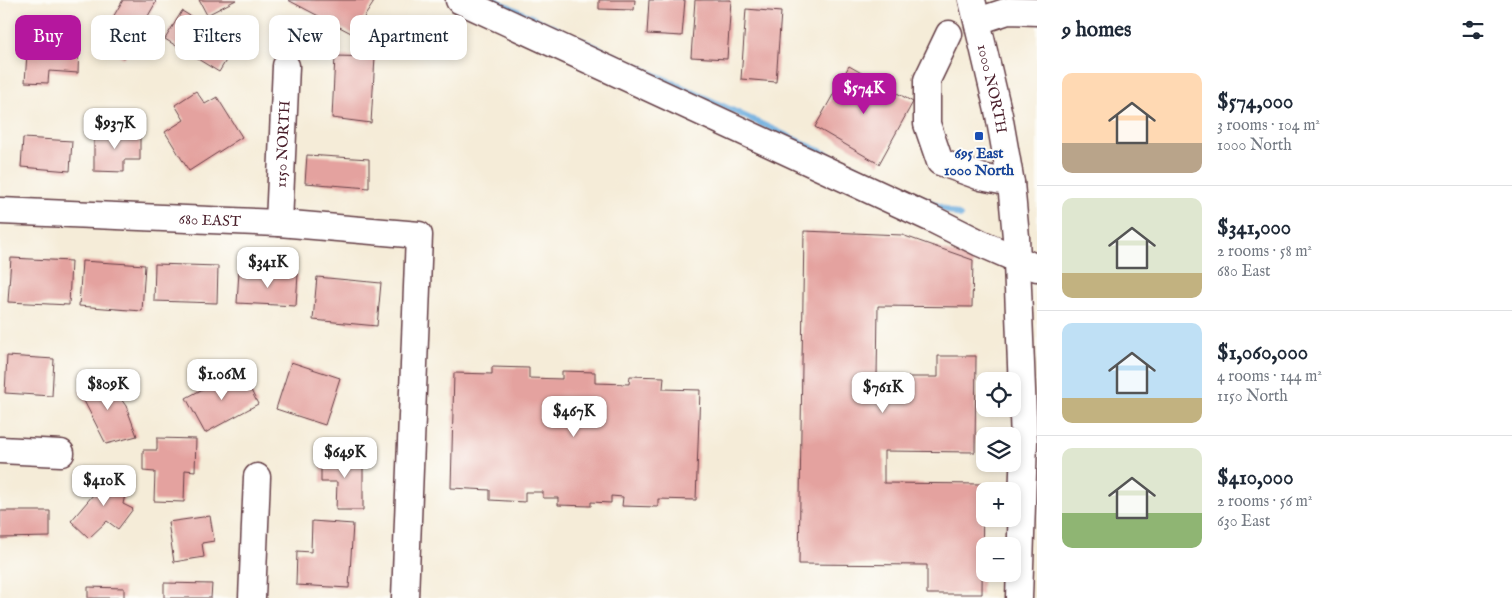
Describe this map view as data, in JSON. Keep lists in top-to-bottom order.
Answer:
{
  "streets": {
    "street": ["1000 NORTH", "1150 NORTH", "680 EAST"]
  },
  "crossings": [
    ["1150 NORTH", "680 EAST"]
  ],
  "places": {
    "transit": ["695 East 1000 North"]
  },
  "page": {
    "heading": "9 homes",
    "chip": [
      "Buy",
      "Rent",
      "Filters",
      "New",
      "Apartment"
    ],
    "list": [
      {
        "name": "$574,000",
        "note": "3 rooms · 104 m² · 1000 North"
      },
      {
        "name": "$341,000",
        "note": "2 rooms · 58 m² · 680 East"
      },
      {
        "name": "$1,060,000",
        "note": "4 rooms · 144 m² · 1150 North"
      },
      {
        "name": "$410,000",
        "note": "2 rooms · 56 m² · 630 East"
      }
    ],
    "price": [
      "$574K",
      "$937K",
      "$341K",
      "$1.06M",
      "$809K",
      "$761K",
      "$467K",
      "$649K",
      "$410K"
    ],
    "map_buttons": ["+", "−"]
  }
}
